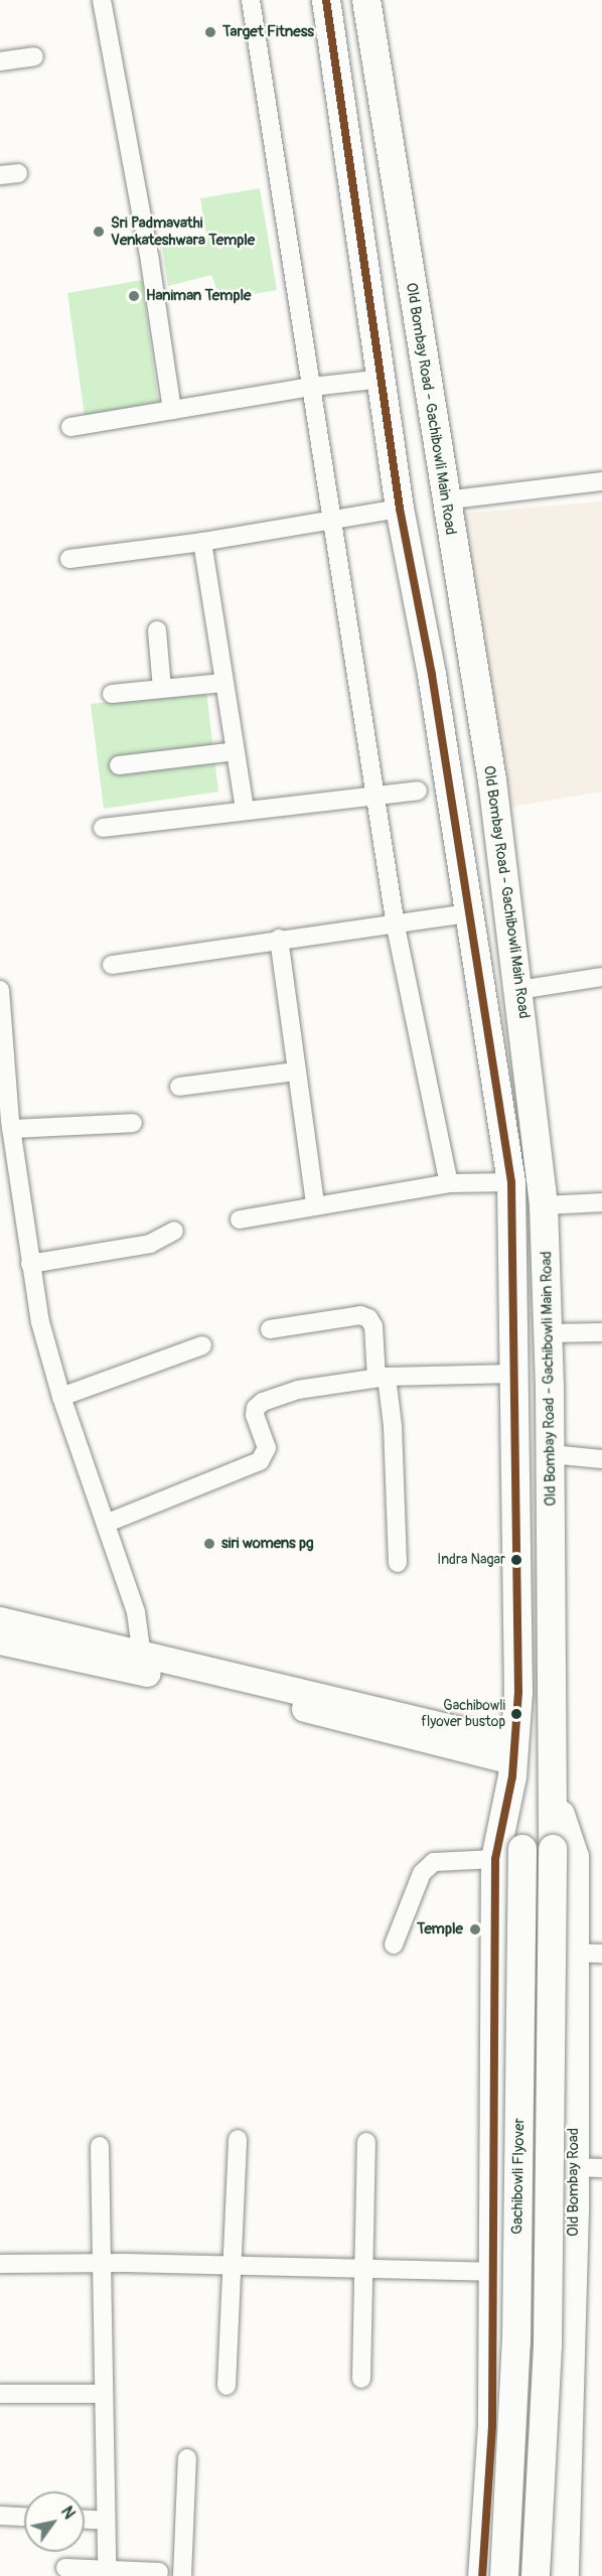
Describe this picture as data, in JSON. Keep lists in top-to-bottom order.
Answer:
{
  "streets": {
    "main road": ["Old Bombay Road - Gachibowli Main Road", "Gachibowli Flyover", "Old Bombay Road"]
  },
  "crossings": [
    ["Old Bombay Road - Gachibowli Main Road", "Gachibowli Flyover"],
    ["Old Bombay Road - Gachibowli Main Road", "Old Bombay Road"],
    ["Gachibowli Flyover", "Old Bombay Road"]
  ],
  "places": [
    "Target Fitness",
    "Sri Padmavathi Venkateshwara Temple",
    "Haniman Temple",
    "siri womens pg",
    "Indra Nagar",
    "Gachibowli flyover bustop",
    "Temple"
  ],
  "north": "top right"
}
